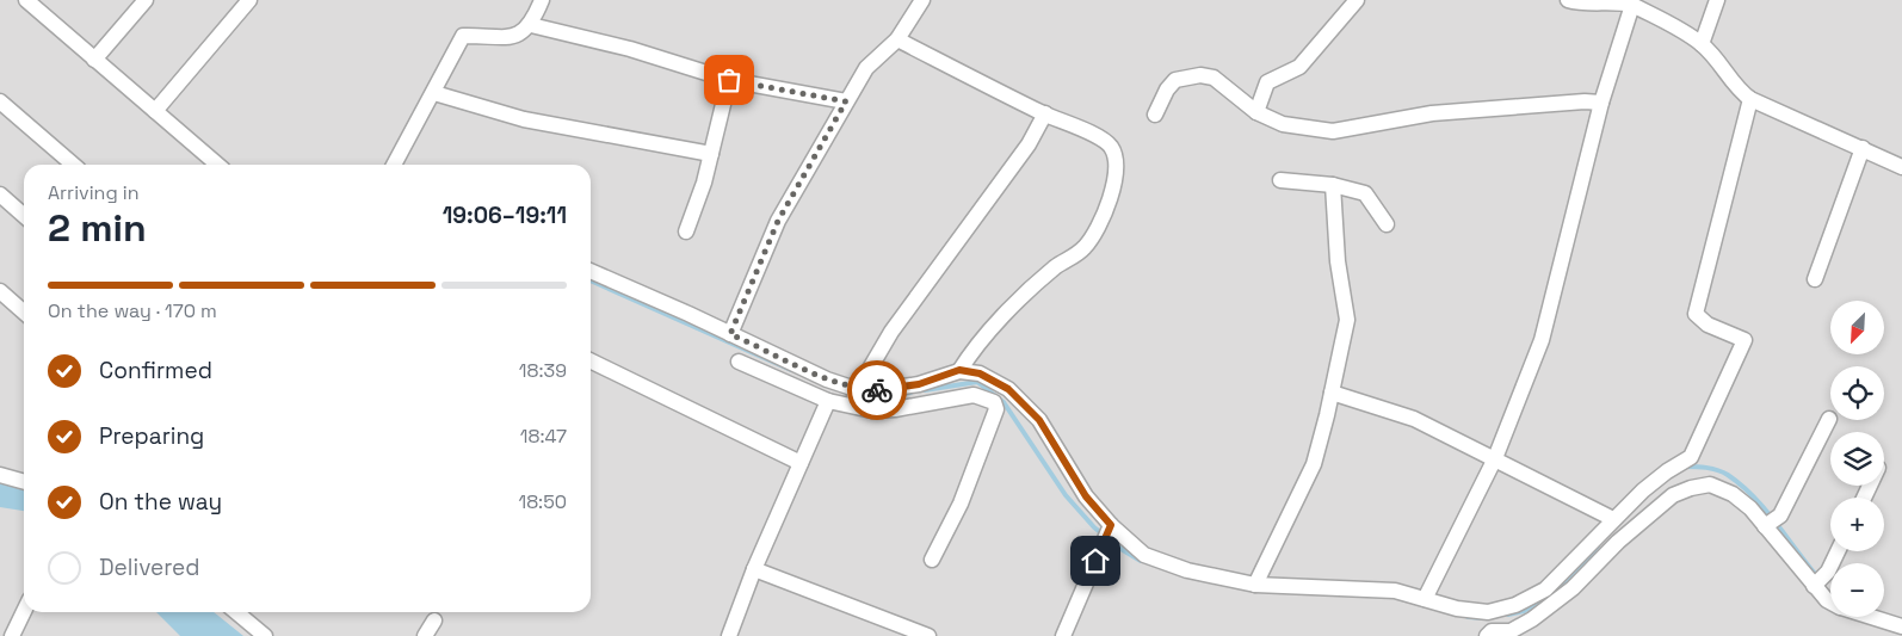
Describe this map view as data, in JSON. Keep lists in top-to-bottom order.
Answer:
{
  "north": "bottom left",
  "page": {
    "heading": ["2 min", "Arriving in", "19:06–19:11"],
    "bar": "On the way · 170 m",
    "map_buttons": ["+", "−"],
    "list": [
      ["Confirmed", "18:39"],
      ["Preparing", "18:47"],
      ["On the way", "18:50"],
      "Delivered"
    ]
  }
}
